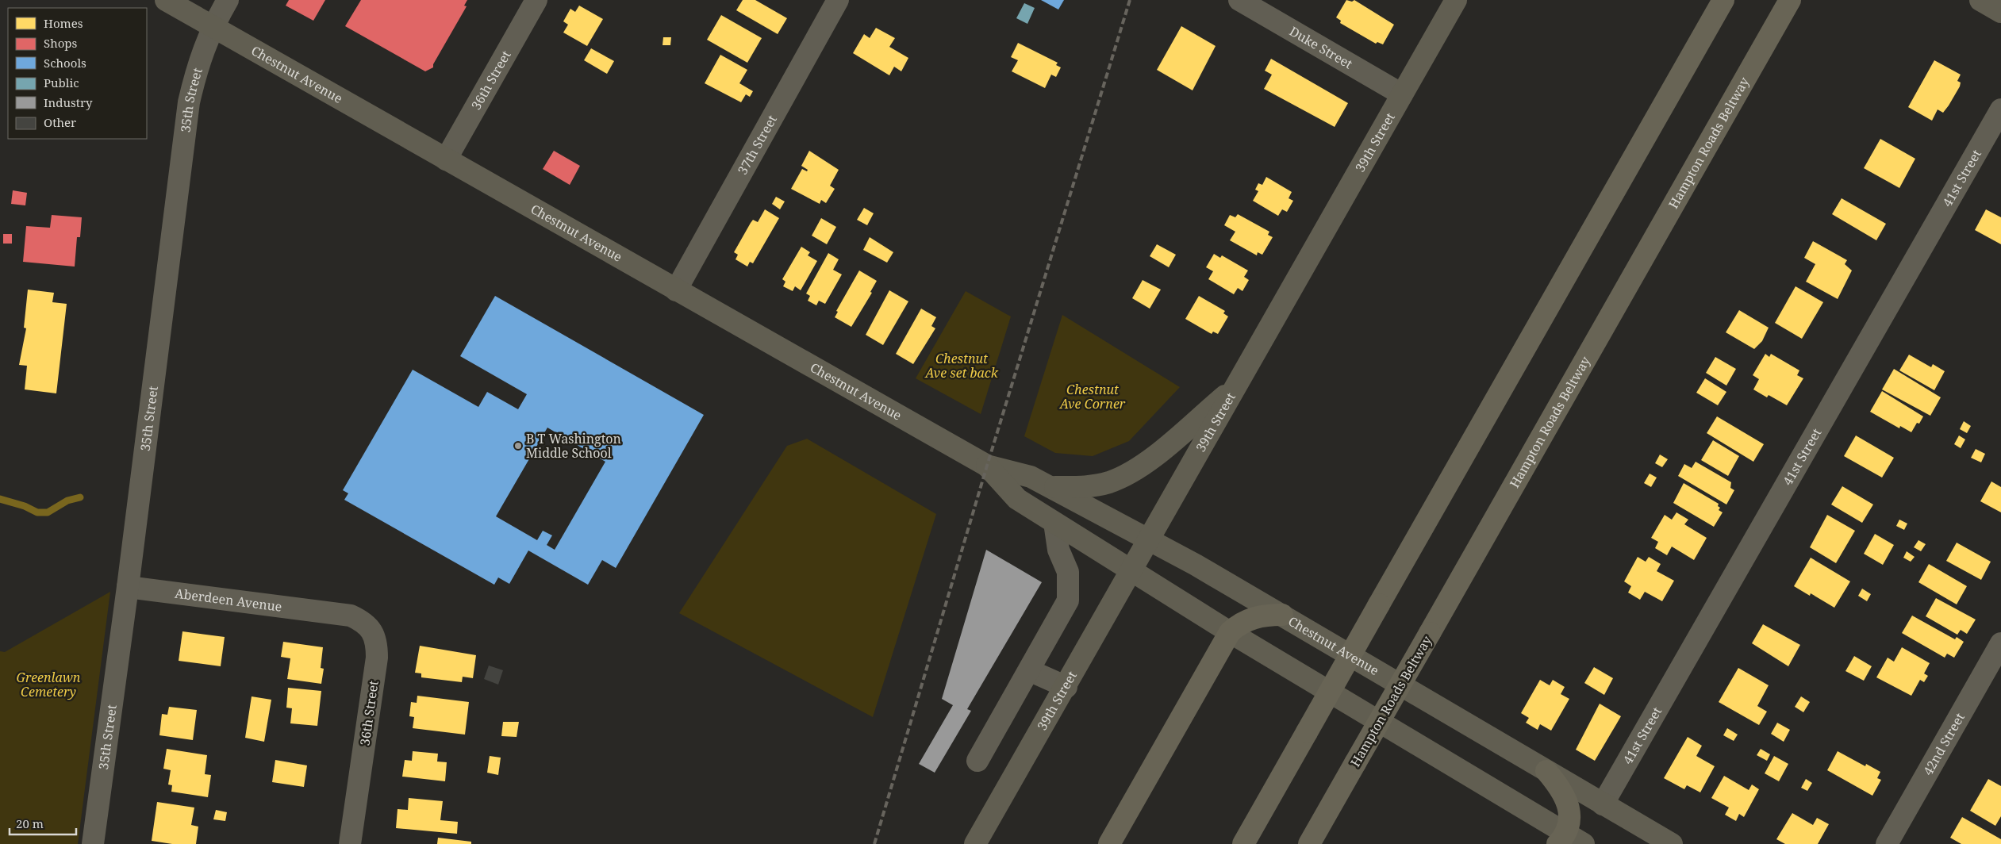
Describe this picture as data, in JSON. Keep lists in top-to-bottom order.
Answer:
{
  "streets": {
    "highway": ["Hampton Roads Beltway"],
    "main road": ["Chestnut Avenue", "39th Street"],
    "street": [
      "Duke Street",
      "36th Street",
      "35th Street",
      "37th Street",
      "41st Street",
      "Aberdeen Avenue",
      "42nd Street"
    ]
  },
  "crossings": [
    ["Duke Street", "39th Street"],
    ["Chestnut Avenue", "36th Street"],
    ["Chestnut Avenue", "35th Street"],
    ["Chestnut Avenue", "39th Street"],
    ["Chestnut Avenue", "37th Street"],
    ["Chestnut Avenue", "41st Street"],
    ["36th Street", "Aberdeen Avenue"],
    ["35th Street", "Aberdeen Avenue"]
  ],
  "parks": ["Chestnut Ave set back", "Chestnut Ave Corner", "Greenlawn Cemetery"],
  "places": ["B T Washington Middle School"],
  "legend": [
    "Homes",
    "Shops",
    "Schools",
    "Public",
    "Industry",
    "Other"
  ],
  "scale_bar": "20 m"
}
